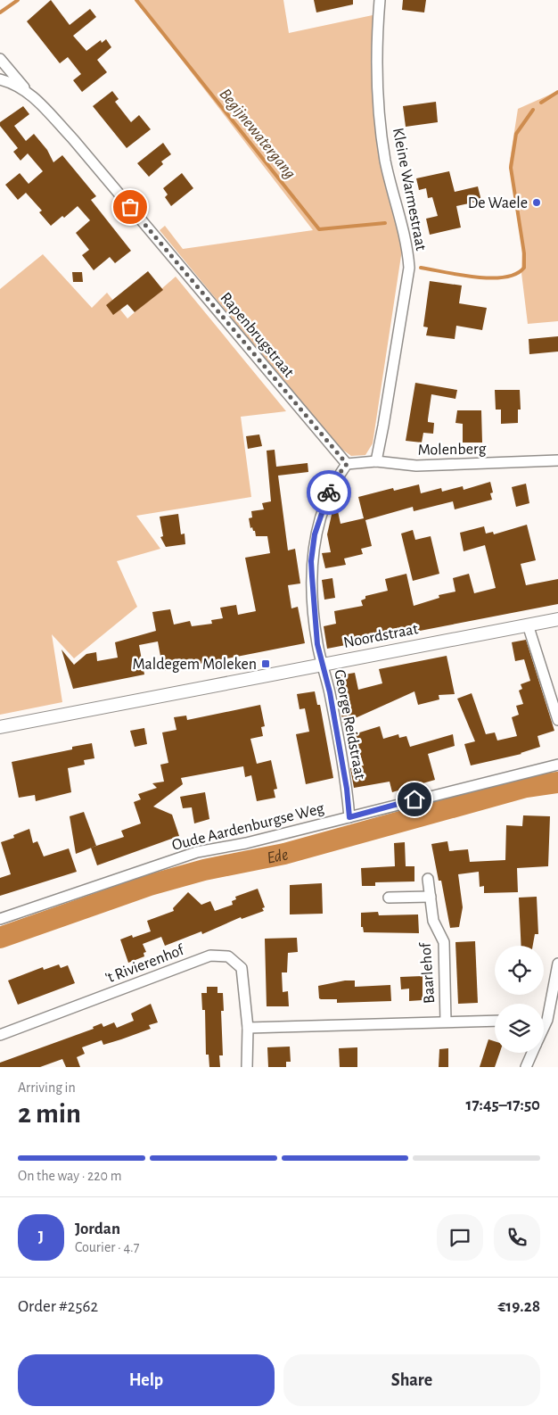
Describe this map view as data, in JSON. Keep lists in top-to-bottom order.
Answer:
{
  "streets": {
    "street": [
      "Kleine Warmestraat",
      "Rapenbrugstraat",
      "Molenberg",
      "Noordstraat",
      "George Reidstraat",
      "Oude Aardenburgse Weg",
      "'t Rivierenhof",
      "Baarlehof"
    ]
  },
  "crossings": [
    ["Kleine Warmestraat", "Molenberg"],
    ["Rapenbrugstraat", "Molenberg"],
    ["Noordstraat", "George Reidstraat"],
    ["George Reidstraat", "Oude Aardenburgse Weg"]
  ],
  "water": ["Begijnewatergang", "Ede"],
  "places": {
    "other": ["De Waele"],
    "transit": ["Maldegem Moleken"]
  },
  "page": {
    "heading": ["2 min", "Arriving in", "17:45–17:50"],
    "panel": [
      "Jordan",
      "Courier · 4.7",
      "Order #2562",
      "€19.28"
    ],
    "bar": "On the way · 220 m",
    "round": "J",
    "buttons": ["Help", "Share"]
  }
}
